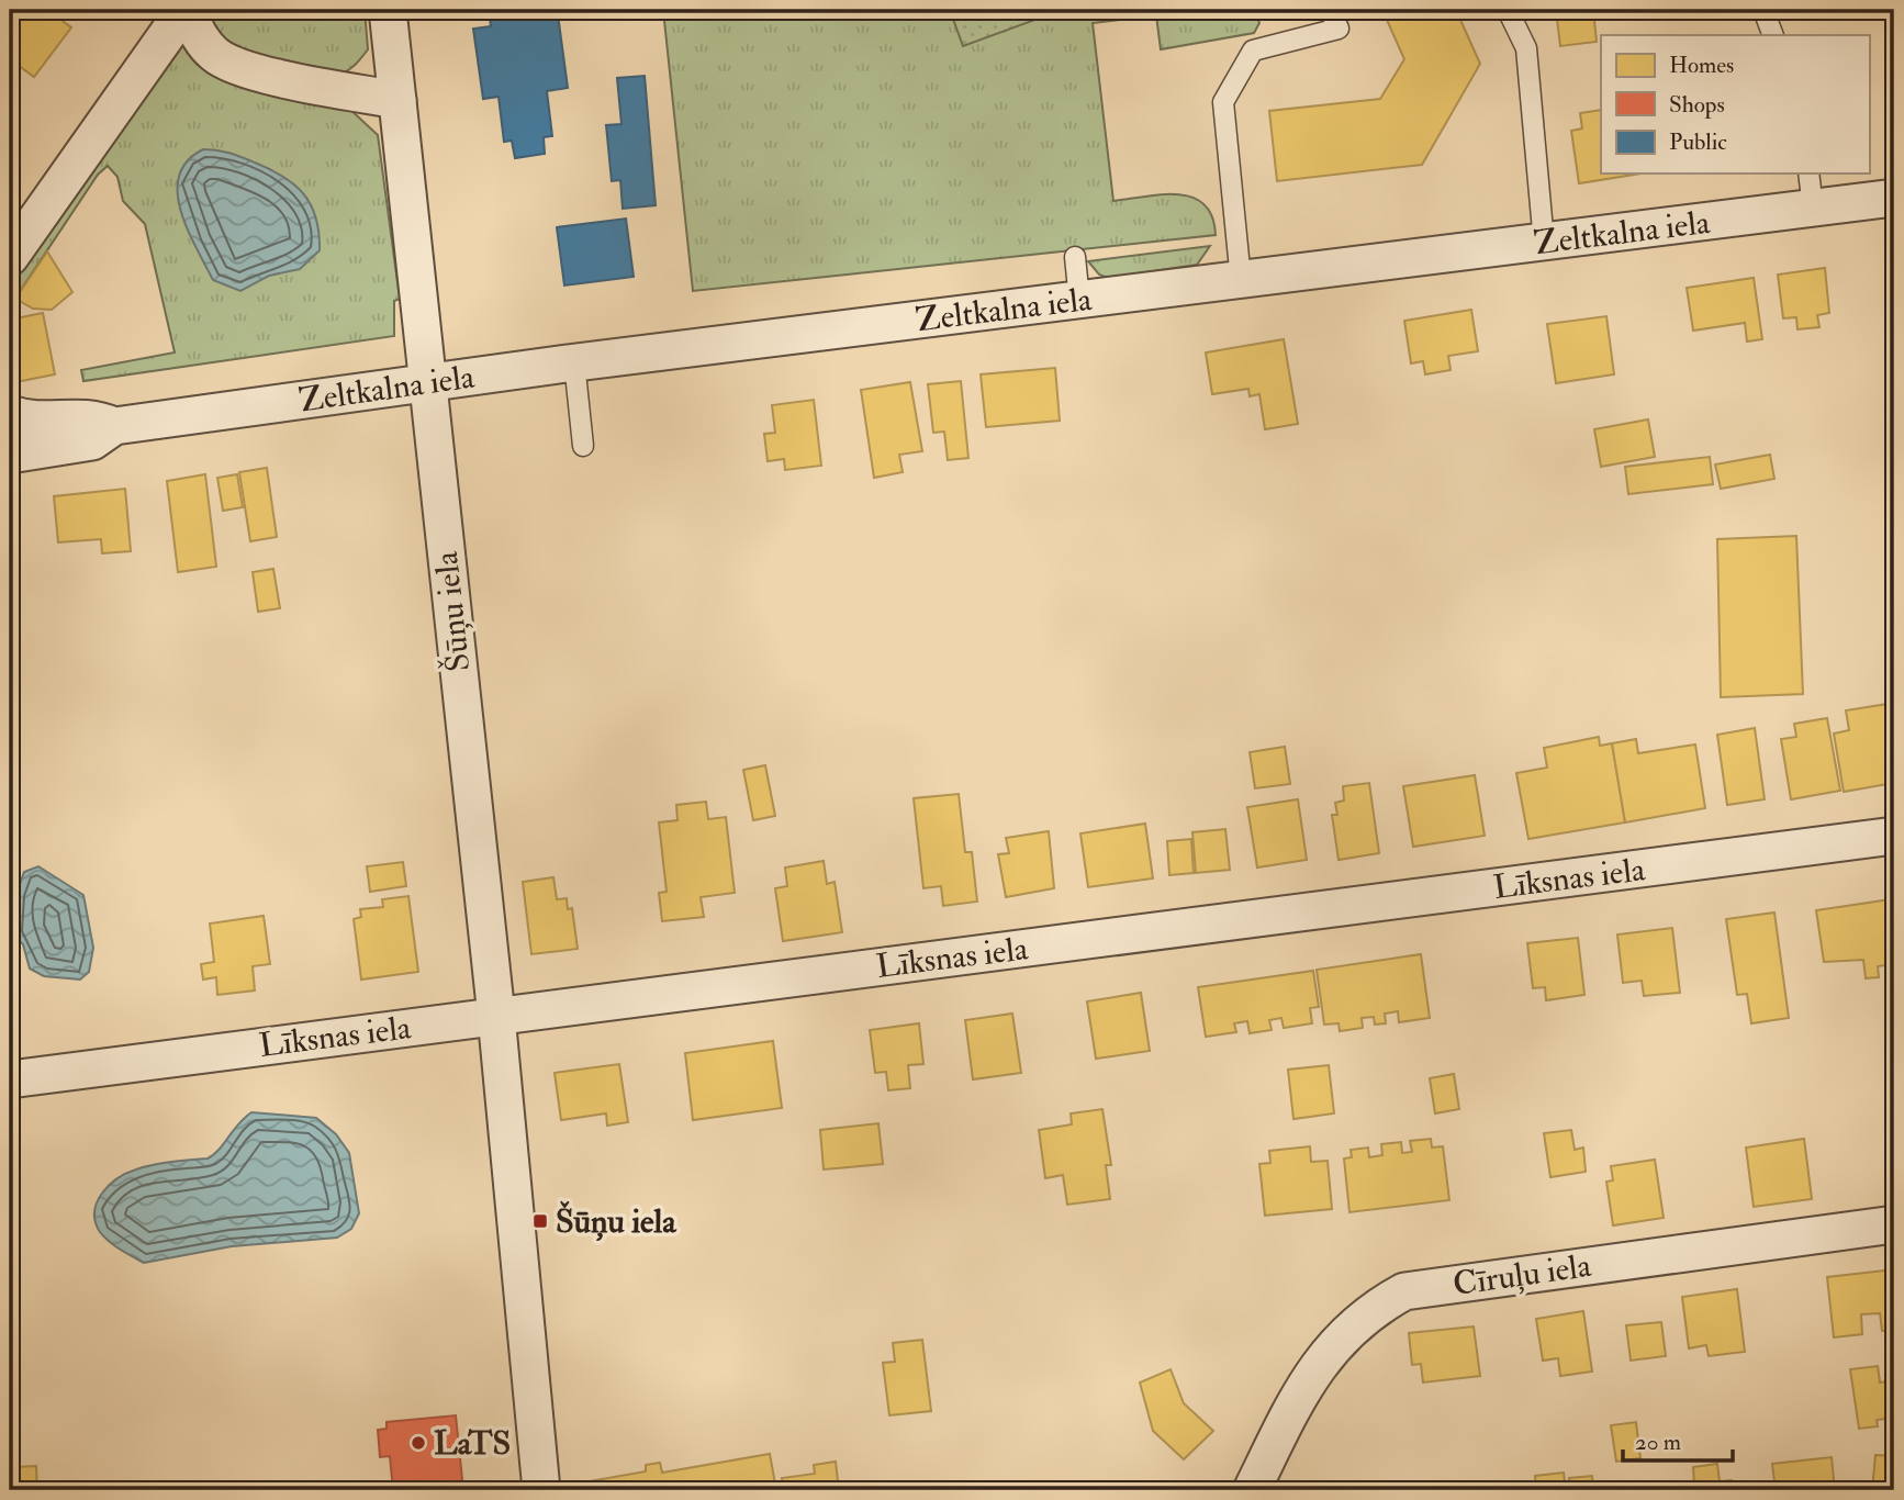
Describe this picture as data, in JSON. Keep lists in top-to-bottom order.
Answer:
{
  "streets": {
    "street": [
      "Zeltkalna iela",
      "Šūņu iela",
      "Līksnas iela",
      "Cīruļu iela"
    ]
  },
  "crossings": [
    ["Zeltkalna iela", "Šūņu iela"],
    ["Šūņu iela", "Līksnas iela"]
  ],
  "places": {
    "transit": ["Šūņu iela"],
    "other": ["LaTS"]
  },
  "legend": ["Homes", "Shops", "Public"],
  "scale_bar": "20 m"
}
